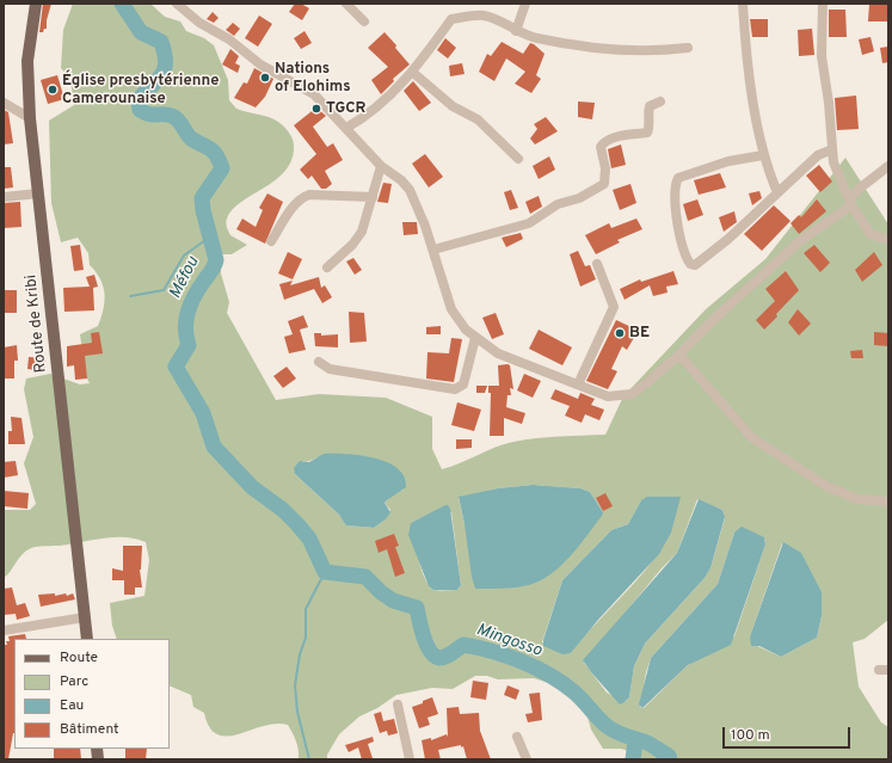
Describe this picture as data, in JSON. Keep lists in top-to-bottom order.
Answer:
{
  "streets": {
    "main road": ["Route de Kribi"]
  },
  "water": ["Méfou", "Mingosso"],
  "places": [
    "Nations of Elohims",
    "Église presbytérienne Camerounaise",
    "TGCR",
    "BE"
  ],
  "legend": [
    "Route",
    "Parc",
    "Eau",
    "Bâtiment"
  ],
  "scale_bar": "100 m"
}
